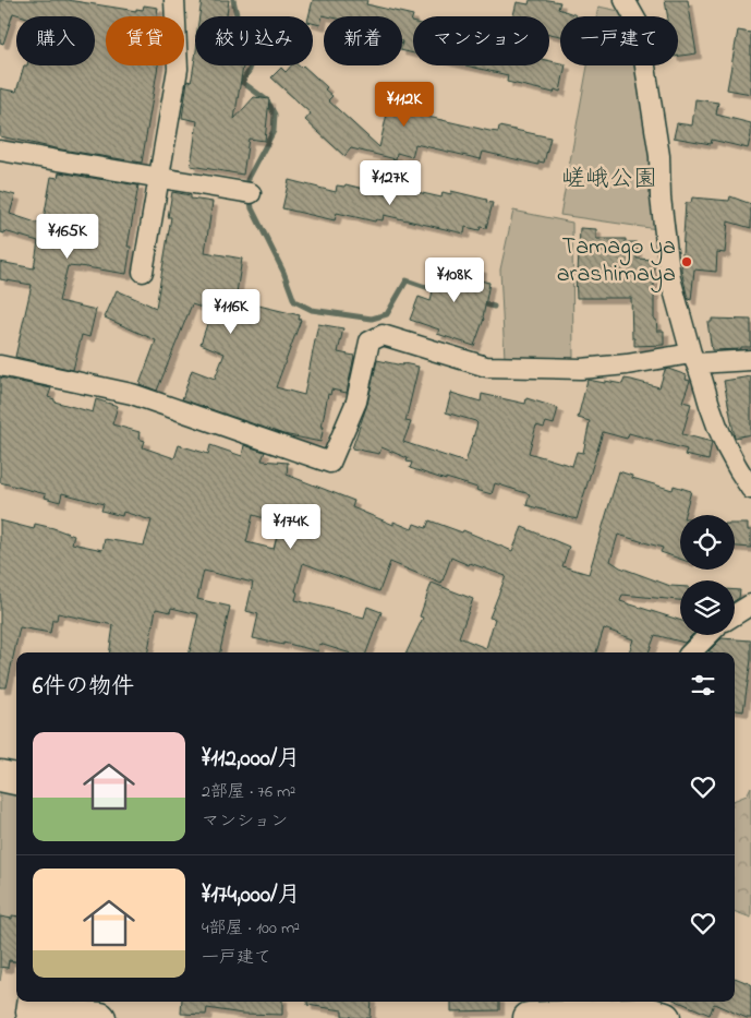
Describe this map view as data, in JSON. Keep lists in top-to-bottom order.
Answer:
{
  "parks": ["嵯峨公園"],
  "places": ["Tamago ya arashimaya"],
  "page": {
    "chip": [
      "購入",
      "賃貸",
      "絞り込み",
      "新着",
      "マンション",
      "一戸建て"
    ],
    "price": [
      "¥112K",
      "¥127K",
      "¥165K",
      "¥108K",
      "¥116K",
      "¥174K"
    ],
    "heading": "6件の物件",
    "list": [
      {
        "name": "¥112,000/月",
        "note": "2部屋 · 76 m² · マンション"
      },
      {
        "name": "¥174,000/月",
        "note": "4部屋 · 100 m² · 一戸建て"
      }
    ]
  }
}
